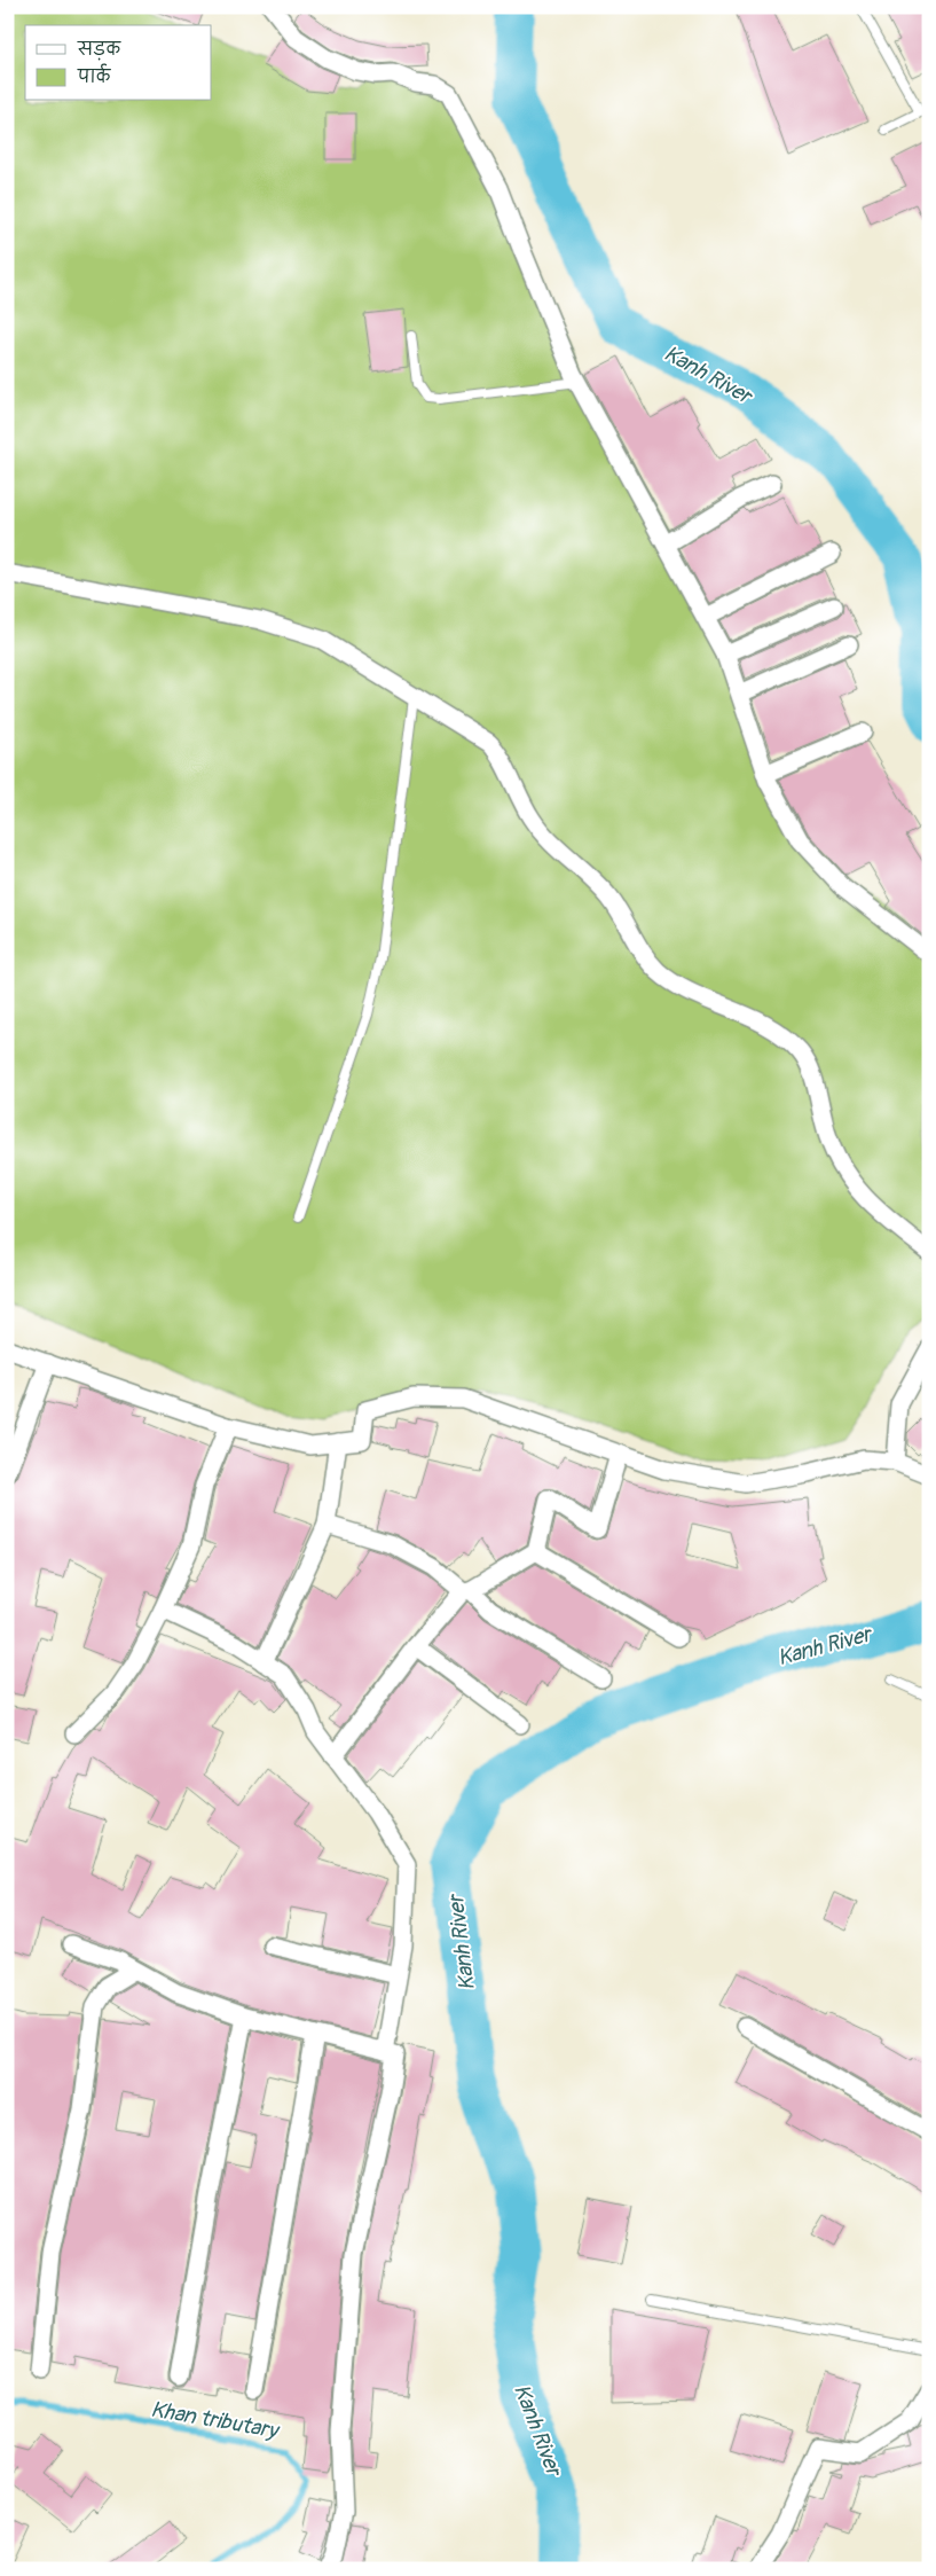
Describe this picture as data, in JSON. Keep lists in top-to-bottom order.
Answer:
{
  "water": ["Kanh River", "Khan tributary"],
  "legend": ["सड़क", "पार्क"]
}
